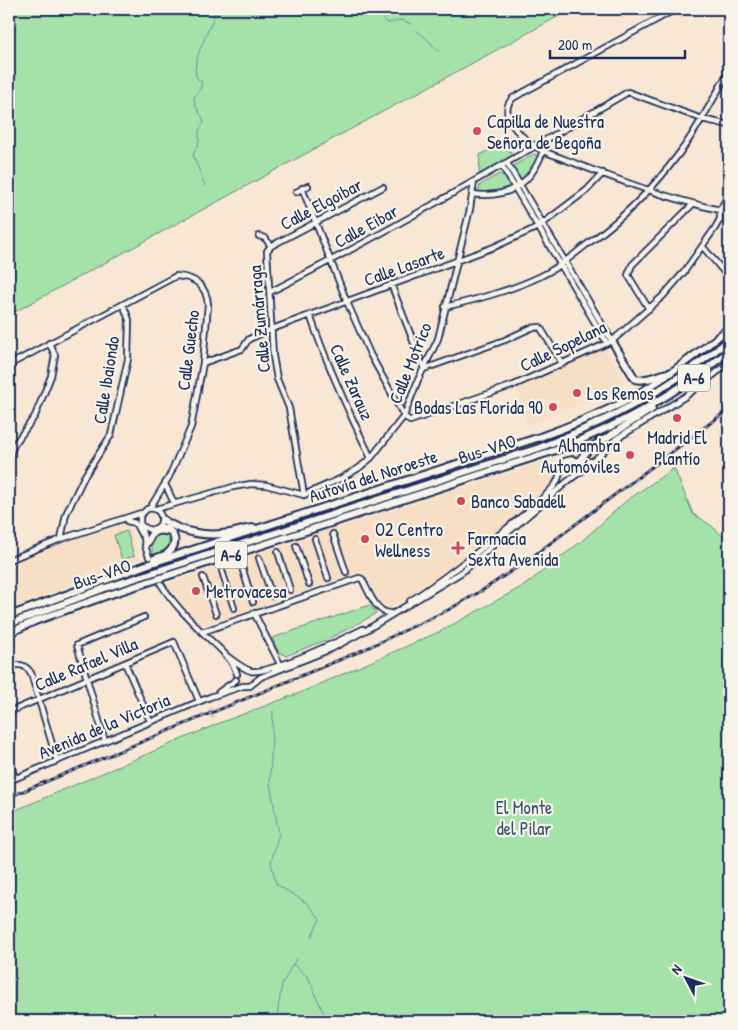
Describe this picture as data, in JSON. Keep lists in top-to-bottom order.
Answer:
{
  "streets": {
    "highway": ["A-6", "Bus-VAO", "Autovía del Noroeste"],
    "street": [
      "Calle Elgoibar",
      "Calle Eibar",
      "Calle Lasarte",
      "Calle Zumárraga",
      "Calle Sopelana",
      "Calle Guecho",
      "Calle Motrico",
      "Calle Ibaiondo",
      "Calle Zarauz",
      "Calle Rafael Villa",
      "Avenida de la Victoria"
    ]
  },
  "crossings": [
    ["Calle Elgoibar", "Calle Zumárraga"],
    ["Calle Eibar", "Calle Zumárraga"],
    ["Calle Eibar", "Calle Motrico"],
    ["Calle Lasarte", "Calle Zumárraga"],
    ["Calle Lasarte", "Calle Guecho"],
    ["Calle Lasarte", "Calle Motrico"],
    ["Calle Lasarte", "Calle Zarauz"],
    ["Calle Zumárraga", "Calle Motrico"],
    ["Calle Sopelana", "Calle Motrico"],
    ["Calle Guecho", "Calle Ibaiondo"],
    ["Calle Motrico", "Calle Zarauz"],
    ["Calle Rafael Villa", "Avenida de la Victoria"]
  ],
  "parks": ["El Monte del Pilar"],
  "places": {
    "other": [
      "Capilla de Nuestra Señora de Begoña",
      "Los Remos",
      "Bodas Las Florida 90",
      "Madrid El Plantío",
      "Alhambra Automóviles",
      "Banco Sabadell",
      "O2 Centro Wellness",
      "Metrovacesa"
    ],
    "health": ["Farmacia Sexta Avenida"]
  },
  "scale_bar": "200 m",
  "north": "top left"
}
